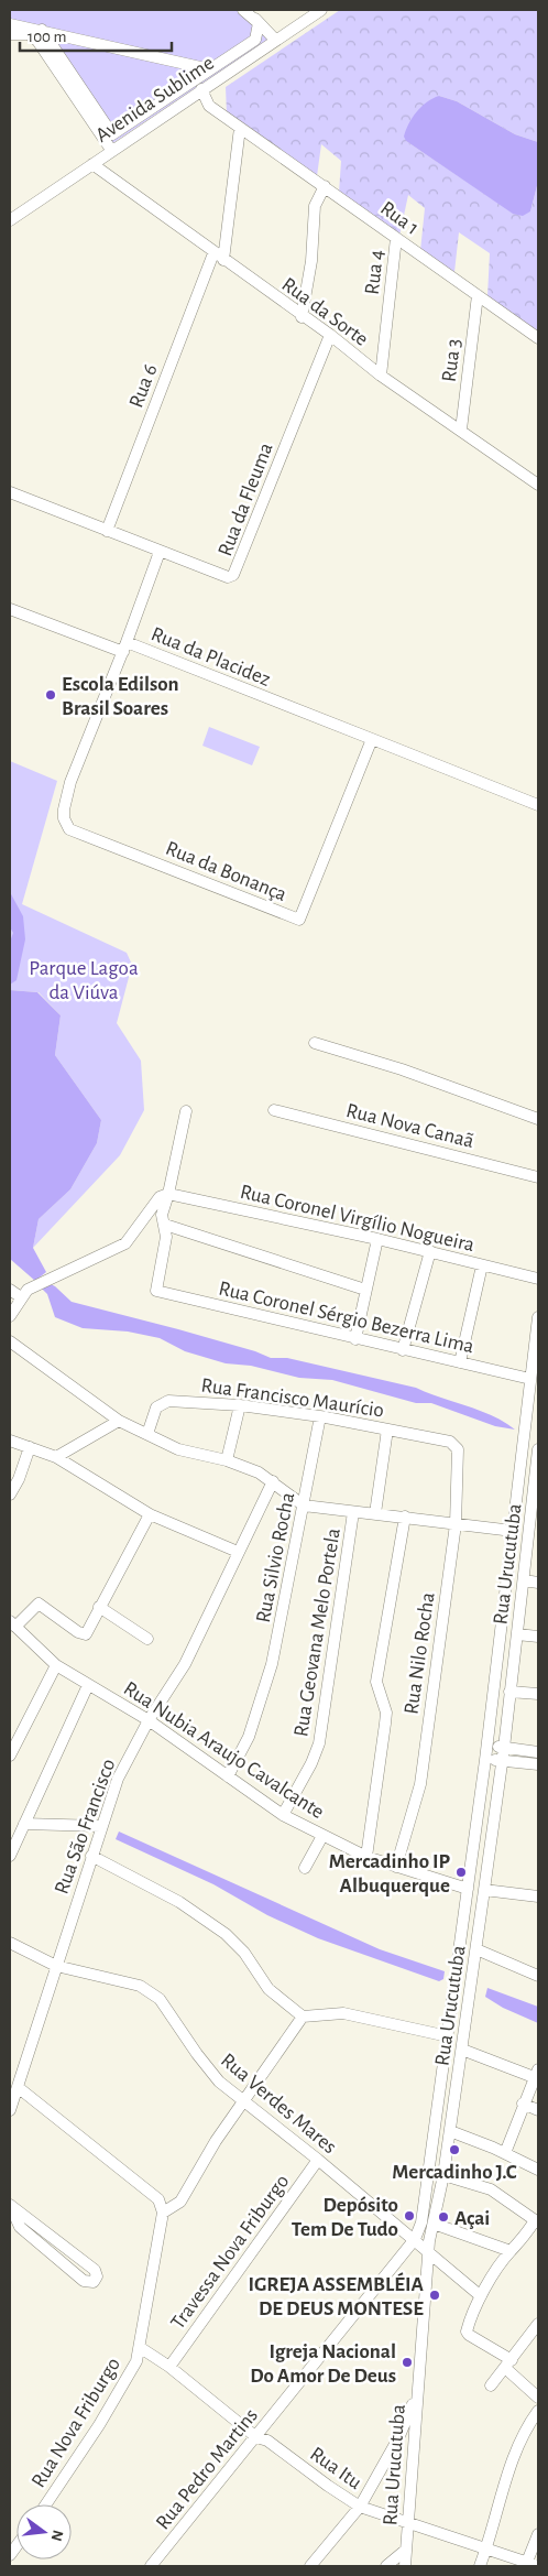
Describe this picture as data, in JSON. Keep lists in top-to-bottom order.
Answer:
{
  "streets": {
    "street": [
      "Avenida Sublime",
      "Rua 1",
      "Rua 4",
      "Rua da Sorte",
      "Rua 3",
      "Rua 6",
      "Rua da Fleuma",
      "Rua da Placidez",
      "Rua da Bonança",
      "Rua Nova Canaã",
      "Rua Coronel Virgílio Nogueira",
      "Rua Coronel Sérgio Bezerra Lima",
      "Rua Francisco Maurício",
      "Rua Silvio Rocha",
      "Rua Urucutuba",
      "Rua Geovana Melo Portela",
      "Rua Nilo Rocha",
      "Rua Nubia Araujo Cavalcante",
      "Rua São Francisco",
      "Rua Verdes Mares",
      "Travessa Nova Friburgo",
      "Rua Nova Friburgo",
      "Rua Itu",
      "Rua Pedro Martins"
    ]
  },
  "crossings": [
    ["Avenida Sublime", "Rua 1"],
    ["Avenida Sublime", "Rua da Sorte"],
    ["Rua 1", "Rua 4"],
    ["Rua 1", "Rua 3"],
    ["Rua 4", "Rua da Sorte"],
    ["Rua da Sorte", "Rua 3"],
    ["Rua da Sorte", "Rua 6"],
    ["Rua da Sorte", "Rua da Fleuma"],
    ["Rua 6", "Rua da Fleuma"],
    ["Rua da Fleuma", "Rua da Placidez"],
    ["Rua da Placidez", "Rua da Bonança"],
    ["Rua Coronel Sérgio Bezerra Lima", "Rua Urucutuba"],
    ["Rua Francisco Maurício", "Rua Silvio Rocha"],
    ["Rua Francisco Maurício", "Rua Nilo Rocha"],
    ["Rua Silvio Rocha", "Rua Nubia Araujo Cavalcante"],
    ["Rua Urucutuba", "Rua Nubia Araujo Cavalcante"],
    ["Rua Urucutuba", "Rua Verdes Mares"],
    ["Rua Urucutuba", "Rua Itu"],
    ["Rua Urucutuba", "Rua Pedro Martins"],
    ["Rua Geovana Melo Portela", "Rua Nubia Araujo Cavalcante"],
    ["Rua Nilo Rocha", "Rua Nubia Araujo Cavalcante"],
    ["Rua Nubia Araujo Cavalcante", "Rua São Francisco"],
    ["Rua São Francisco", "Rua Verdes Mares"],
    ["Rua Verdes Mares", "Travessa Nova Friburgo"],
    ["Rua Verdes Mares", "Rua Pedro Martins"],
    ["Travessa Nova Friburgo", "Rua Itu"],
    ["Rua Nova Friburgo", "Rua Itu"],
    ["Rua Itu", "Rua Pedro Martins"]
  ],
  "parks": ["Parque Lagoa da Viúva"],
  "places": [
    "Escola Edilson Brasil Soares",
    "Mercadinho IP Albuquerque",
    "Mercadinho J.C",
    "Depósito Tem De Tudo",
    "Açai",
    "IGREJA ASSEMBLÉIA DE DEUS MONTESE",
    "Igreja Nacional Do Amor De Deus"
  ],
  "scale_bar": "100 m",
  "north": "right"
}
